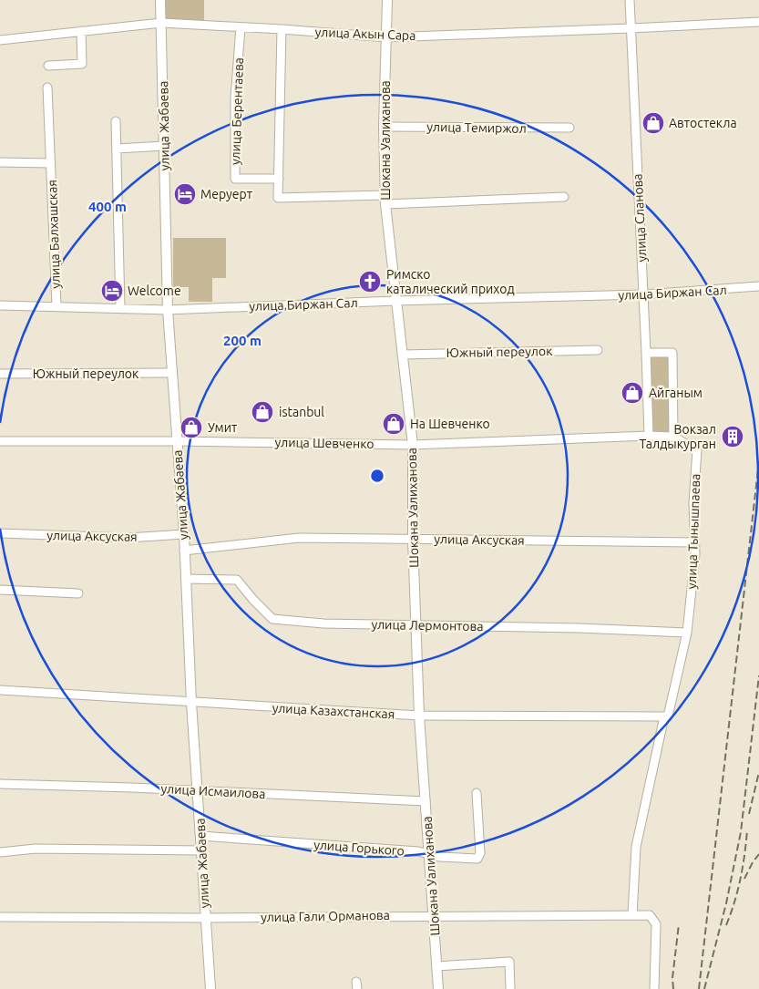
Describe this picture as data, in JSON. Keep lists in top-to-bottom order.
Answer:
{
  "streets": {
    "street": [
      "улица Акын Сара",
      "улица Берентаева",
      "улица Жабаева",
      "улица Темиржол",
      "Шокана Уалиханова",
      "улица Сланова",
      "улица Балхашская",
      "улица Биржан Сал",
      "Южный переулок",
      "улица Шевченко",
      "улица Тынышпаева",
      "улица Аксуская",
      "улица Лермонтова",
      "улица Казахстанская",
      "улица Исмаилова",
      "улица Горького",
      "улица Гали Орманова"
    ]
  },
  "crossings": [
    ["улица Акын Сара", "улица Берентаева"],
    ["улица Акын Сара", "улица Жабаева"],
    ["улица Акын Сара", "Шокана Уалиханова"],
    ["улица Акын Сара", "улица Сланова"],
    ["улица Жабаева", "улица Биржан Сал"],
    ["улица Жабаева", "Южный переулок"],
    ["улица Жабаева", "улица Шевченко"],
    ["улица Жабаева", "улица Аксуская"],
    ["улица Жабаева", "улица Лермонтова"],
    ["улица Жабаева", "улица Казахстанская"],
    ["улица Жабаева", "улица Исмаилова"],
    ["улица Жабаева", "улица Горького"],
    ["улица Жабаева", "улица Гали Орманова"],
    ["улица Темиржол", "Шокана Уалиханова"],
    ["Шокана Уалиханова", "улица Биржан Сал"],
    ["Шокана Уалиханова", "Южный переулок"],
    ["Шокана Уалиханова", "улица Шевченко"],
    ["Шокана Уалиханова", "улица Аксуская"],
    ["Шокана Уалиханова", "улица Лермонтова"],
    ["Шокана Уалиханова", "улица Казахстанская"],
    ["Шокана Уалиханова", "улица Исмаилова"],
    ["Шокана Уалиханова", "улица Горького"],
    ["Шокана Уалиханова", "улица Гали Орманова"],
    ["улица Сланова", "улица Биржан Сал"],
    ["улица Сланова", "улица Шевченко"],
    ["улица Сланова", "улица Тынышпаева"],
    ["улица Балхашская", "улица Биржан Сал"],
    ["улица Шевченко", "улица Тынышпаева"],
    ["улица Тынышпаева", "улица Аксуская"],
    ["улица Тынышпаева", "улица Лермонтова"],
    ["улица Тынышпаева", "улица Казахстанская"],
    ["улица Тынышпаева", "улица Гали Орманова"]
  ],
  "places": {
    "shop": [
      "Автостекла",
      "Айганым",
      "istanbul",
      "На Шевченко",
      "Умит"
    ],
    "hotel": ["Меруерт", "Welcome"],
    "church": ["Римско каталический приход"],
    "building": ["Вокзал Талдыкурган"]
  },
  "rings": ["400 m", "200 m"]
}
